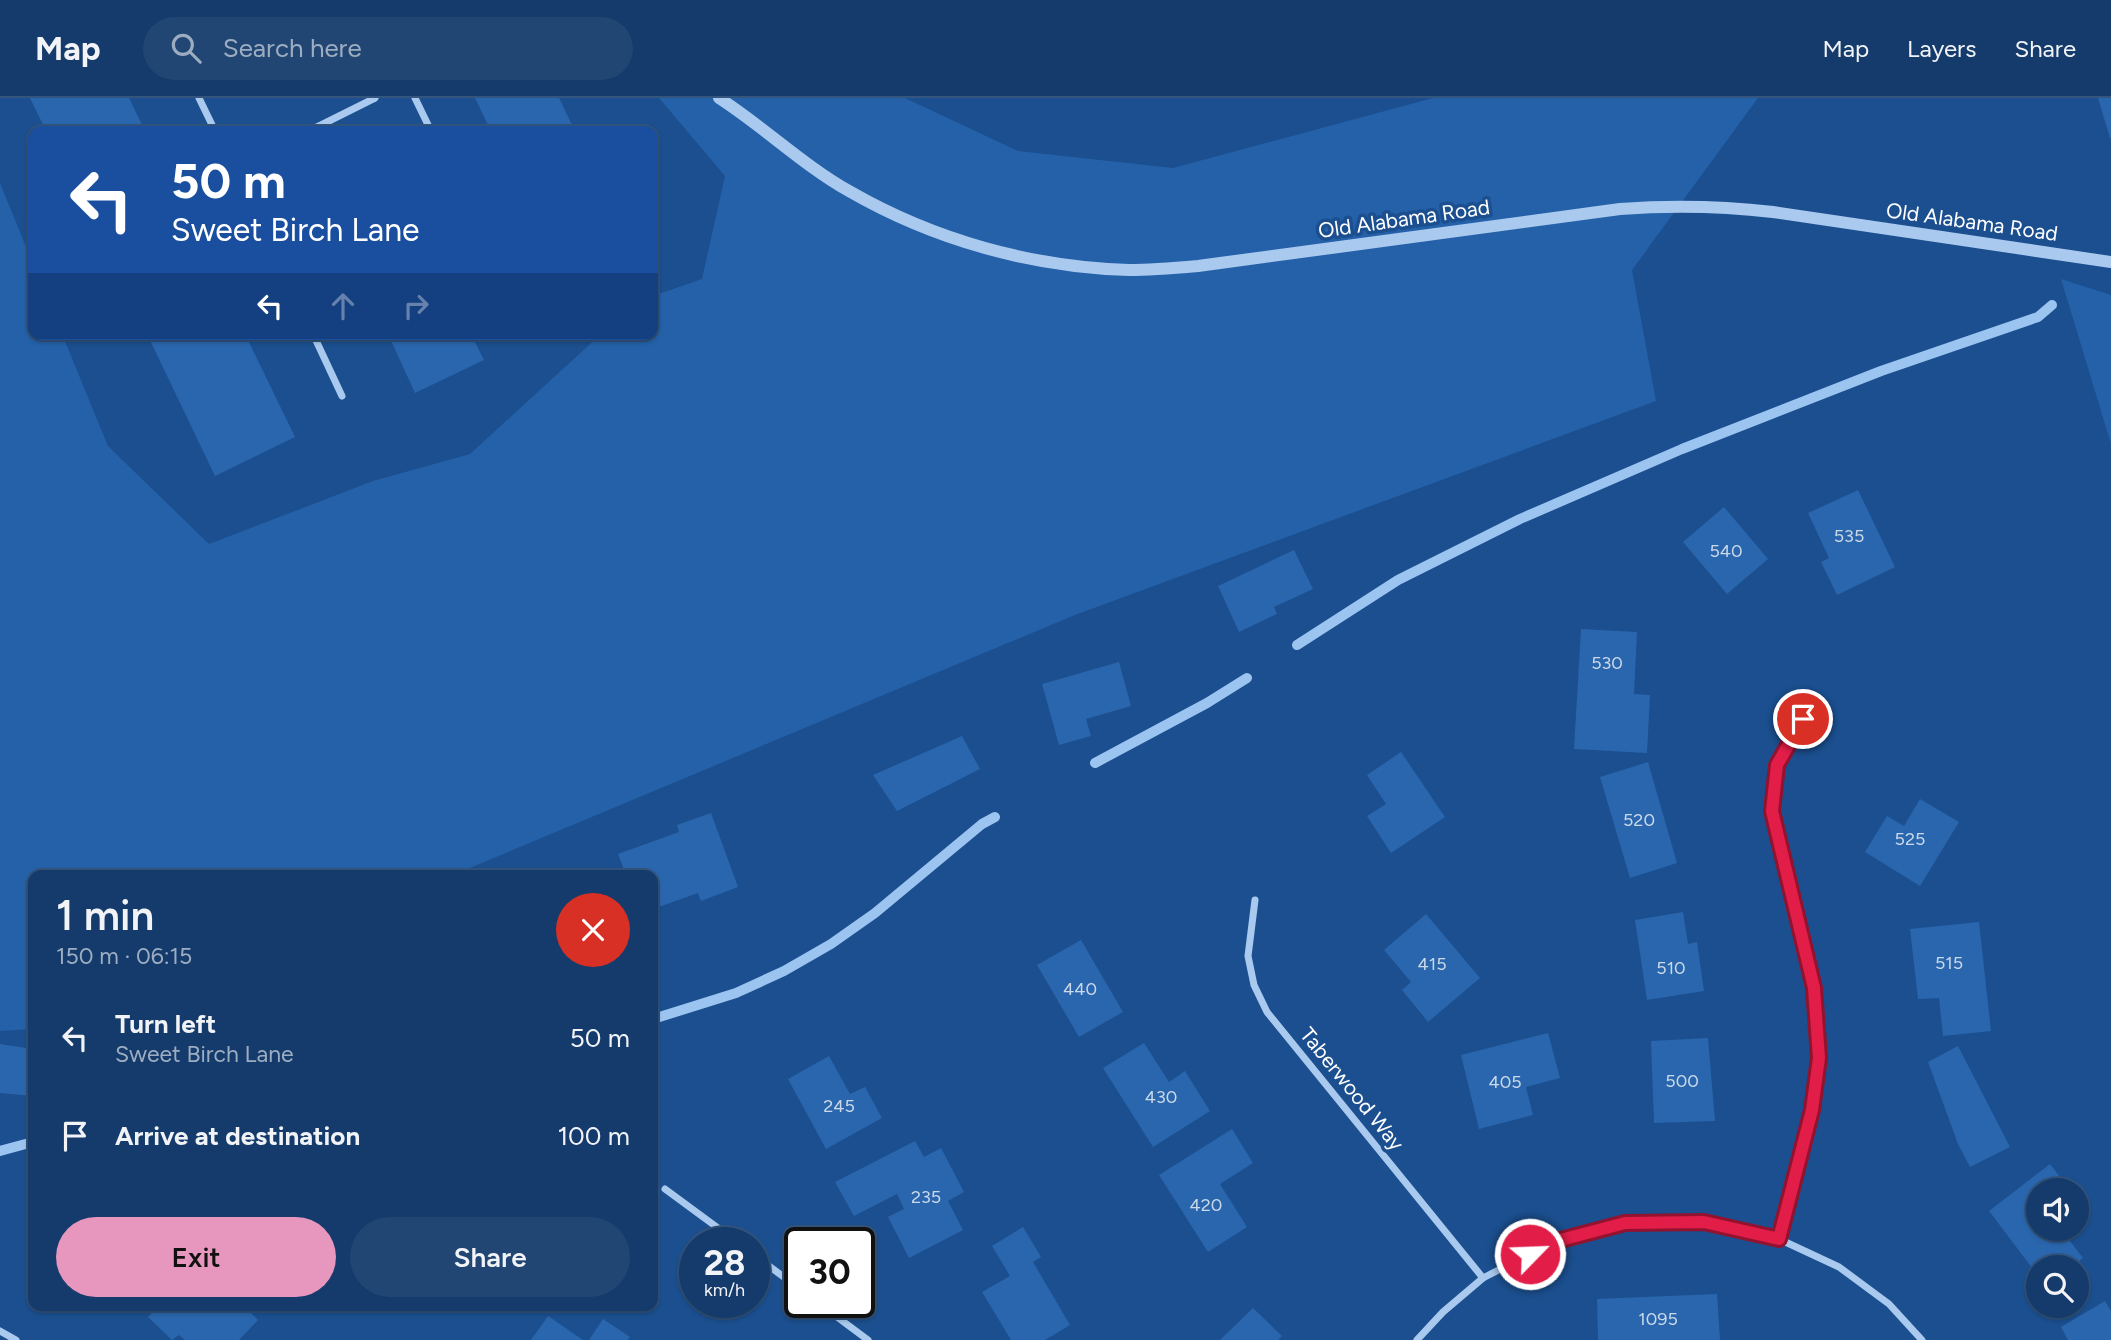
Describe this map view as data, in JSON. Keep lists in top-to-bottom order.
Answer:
{
  "streets": {
    "street": ["Old Alabama Road", "Taberwood Way"]
  },
  "house_numbers": [
    "535",
    "540",
    "530",
    "520",
    "525",
    "515",
    "415",
    "510",
    "440",
    "500",
    "405",
    "430",
    "245",
    "235",
    "420",
    "1095"
  ],
  "page": {
    "header": "Map",
    "search": "Search here",
    "nav": ["Map", "Layers", "Share"],
    "turn": ["50 m", "Sweet Birch Lane"],
    "heading": ["1 min", "150 m · 06:15"],
    "list": [
      {
        "name": "Turn left",
        "note": "Sweet Birch Lane",
        "value": "50 m"
      },
      {
        "name": "Arrive at destination",
        "value": "100 m"
      }
    ],
    "buttons": ["Exit", "Share"],
    "speed": "28 km/h",
    "limit": "30"
  }
}
